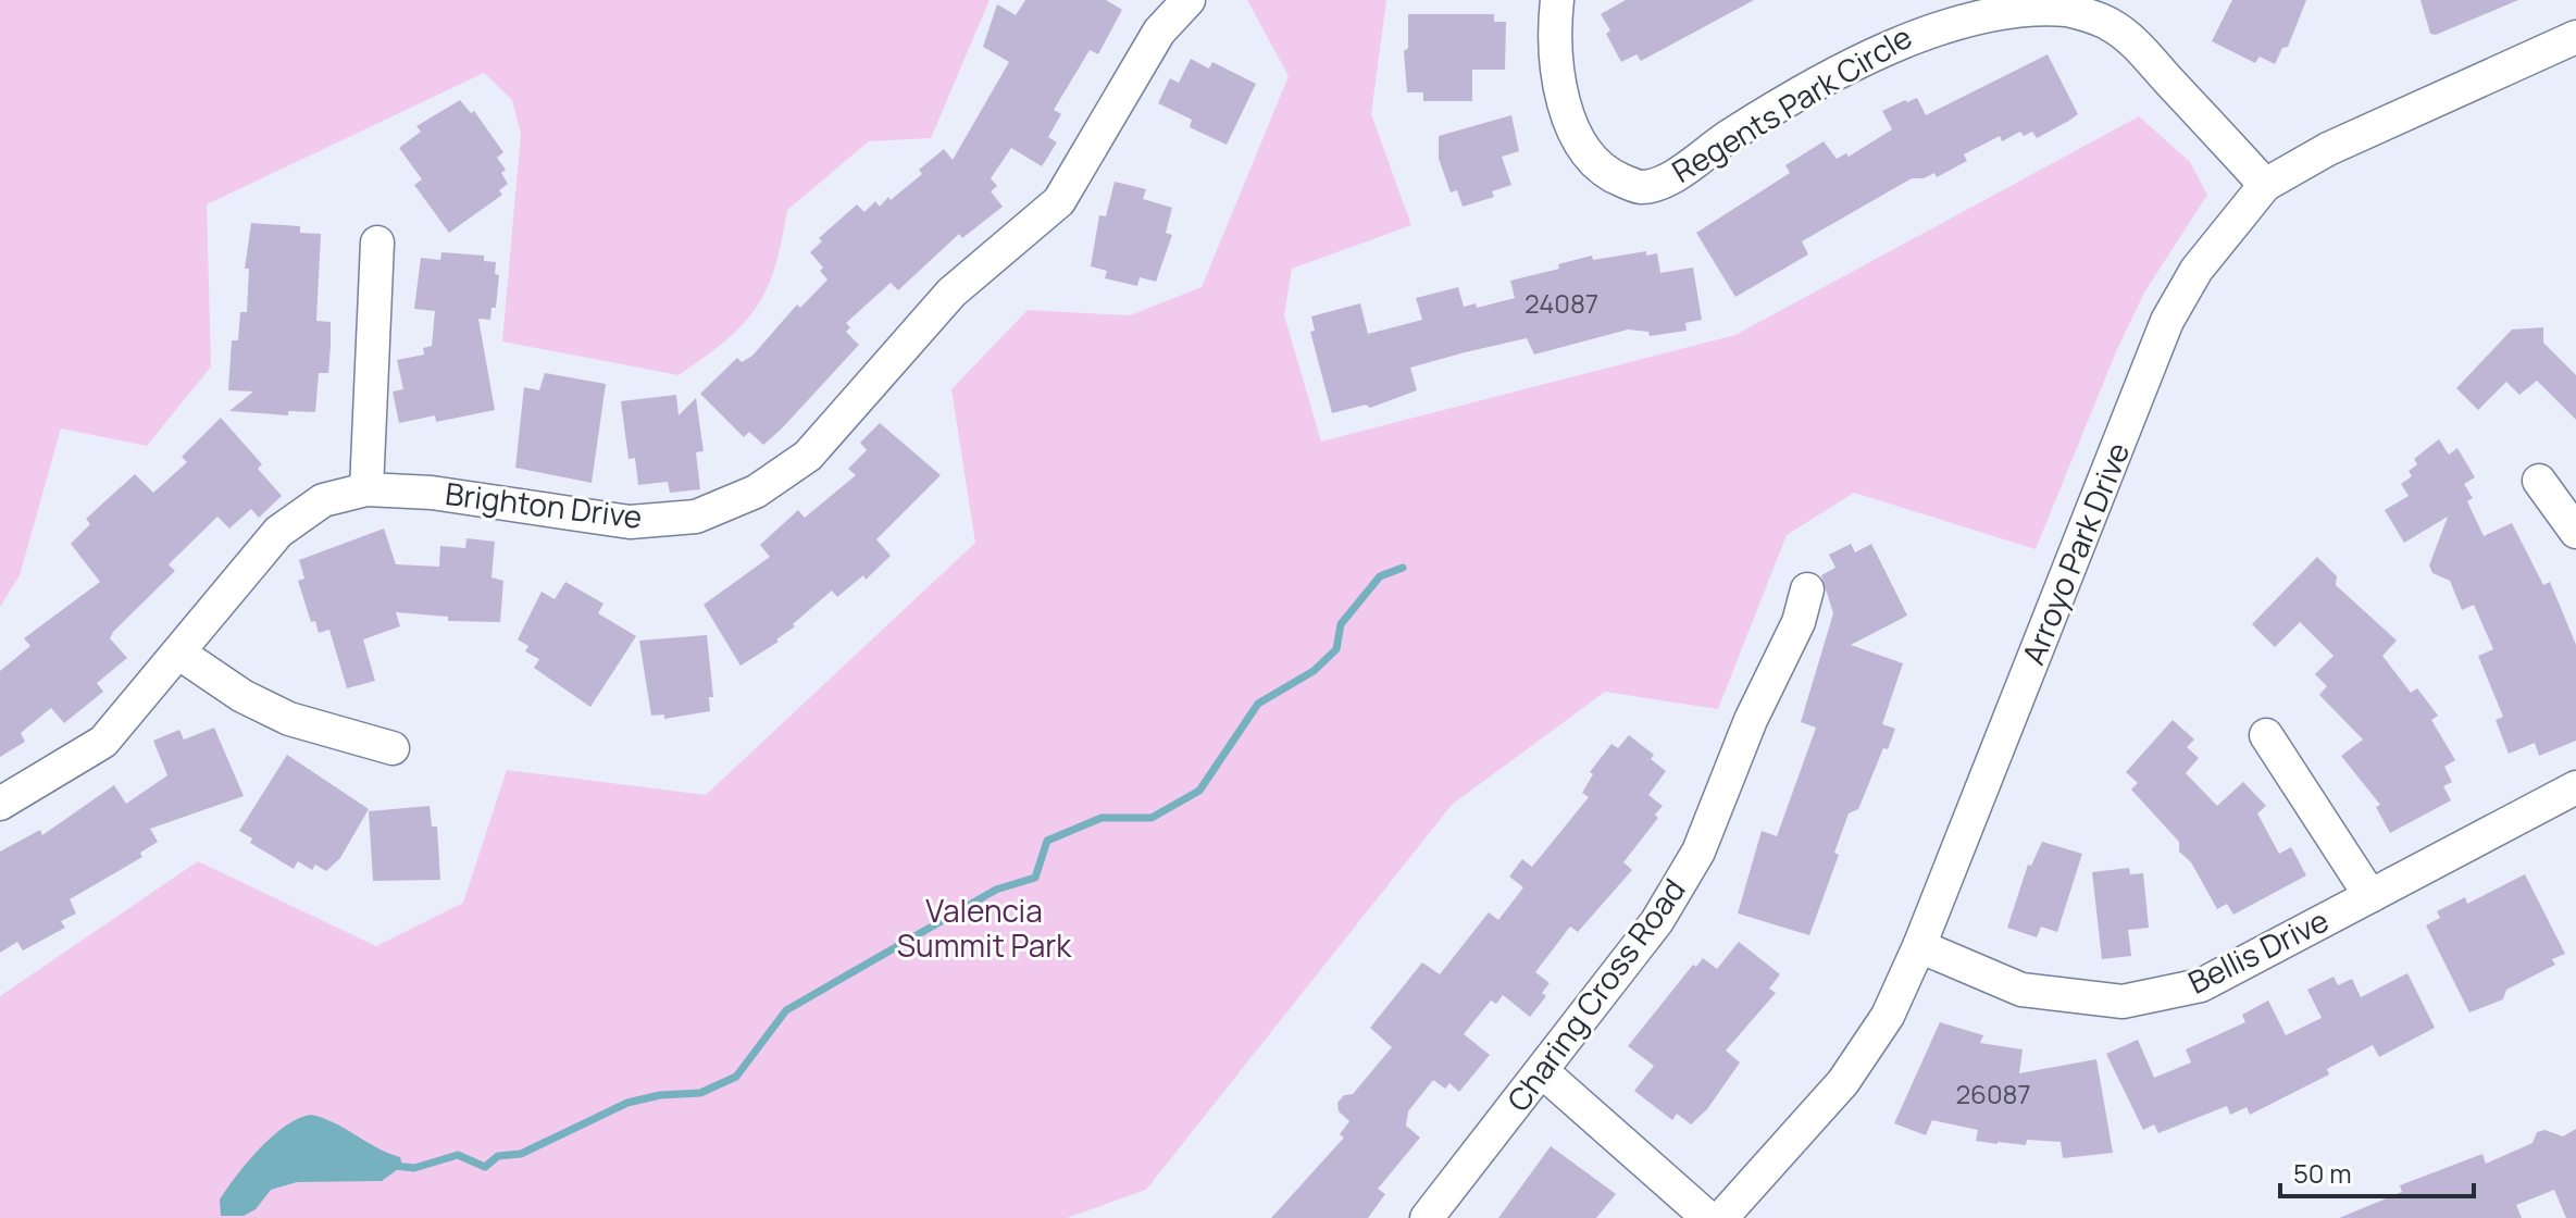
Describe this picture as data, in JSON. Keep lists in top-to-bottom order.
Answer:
{
  "streets": {
    "street": [
      "Regents Park Circle",
      "Brighton Drive",
      "Arroyo Park Drive",
      "Bellis Drive",
      "Charing Cross Road"
    ]
  },
  "crossings": [
    ["Regents Park Circle", "Arroyo Park Drive"],
    ["Arroyo Park Drive", "Bellis Drive"]
  ],
  "parks": ["Valencia Summit Park"],
  "house_numbers": ["24087", "26087"],
  "scale_bar": "50 m"
}
